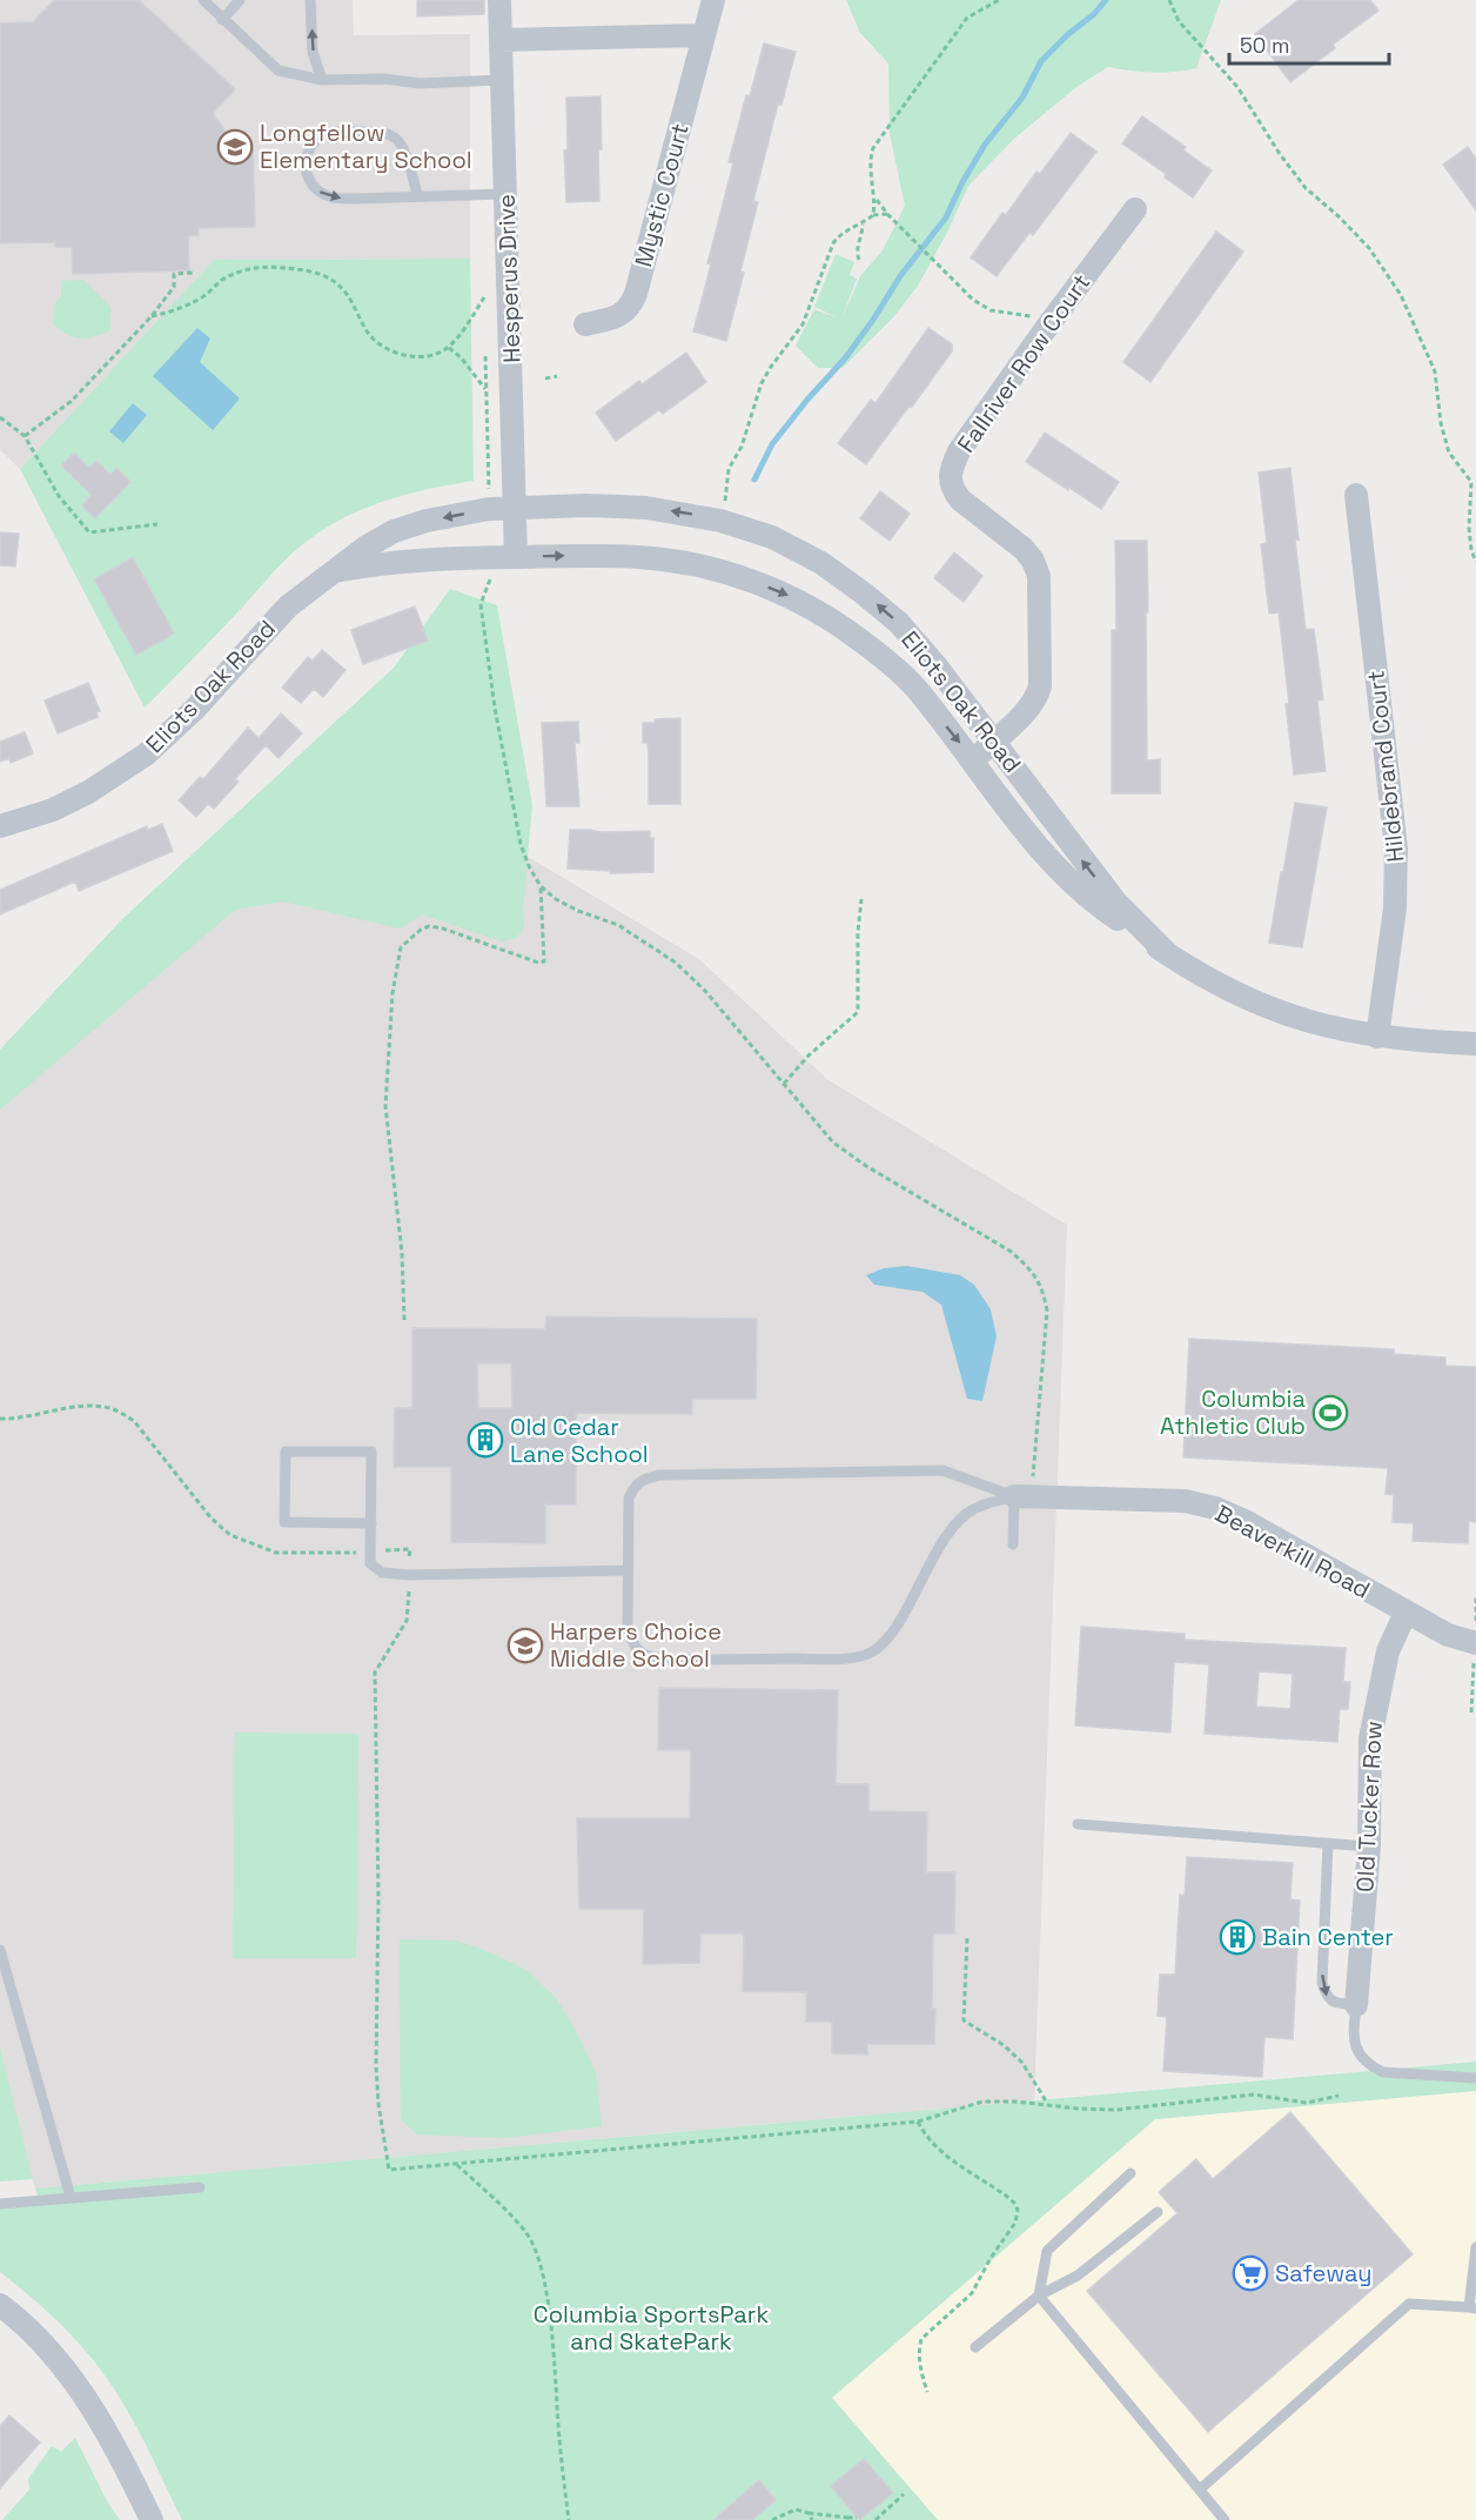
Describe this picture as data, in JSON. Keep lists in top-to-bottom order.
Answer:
{
  "streets": {
    "street": [
      "Mystic Court",
      "Hesperus Drive",
      "Fallriver Row Court",
      "Eliots Oak Road",
      "Hildebrand Court",
      "Beaverkill Road",
      "Old Tucker Row"
    ]
  },
  "crossings": [
    ["Hesperus Drive", "Eliots Oak Road"],
    ["Fallriver Row Court", "Eliots Oak Road"],
    ["Eliots Oak Road", "Hildebrand Court"],
    ["Beaverkill Road", "Old Tucker Row"]
  ],
  "parks": ["Columbia SportsPark and SkatePark"],
  "places": {
    "school or university": ["Longfellow Elementary School", "Harpers Choice Middle School"],
    "sports": ["Columbia Athletic Club"],
    "building": ["Old Cedar Lane School", "Bain Center"],
    "supermarket": ["Safeway"]
  },
  "scale_bar": "50 m"
}
